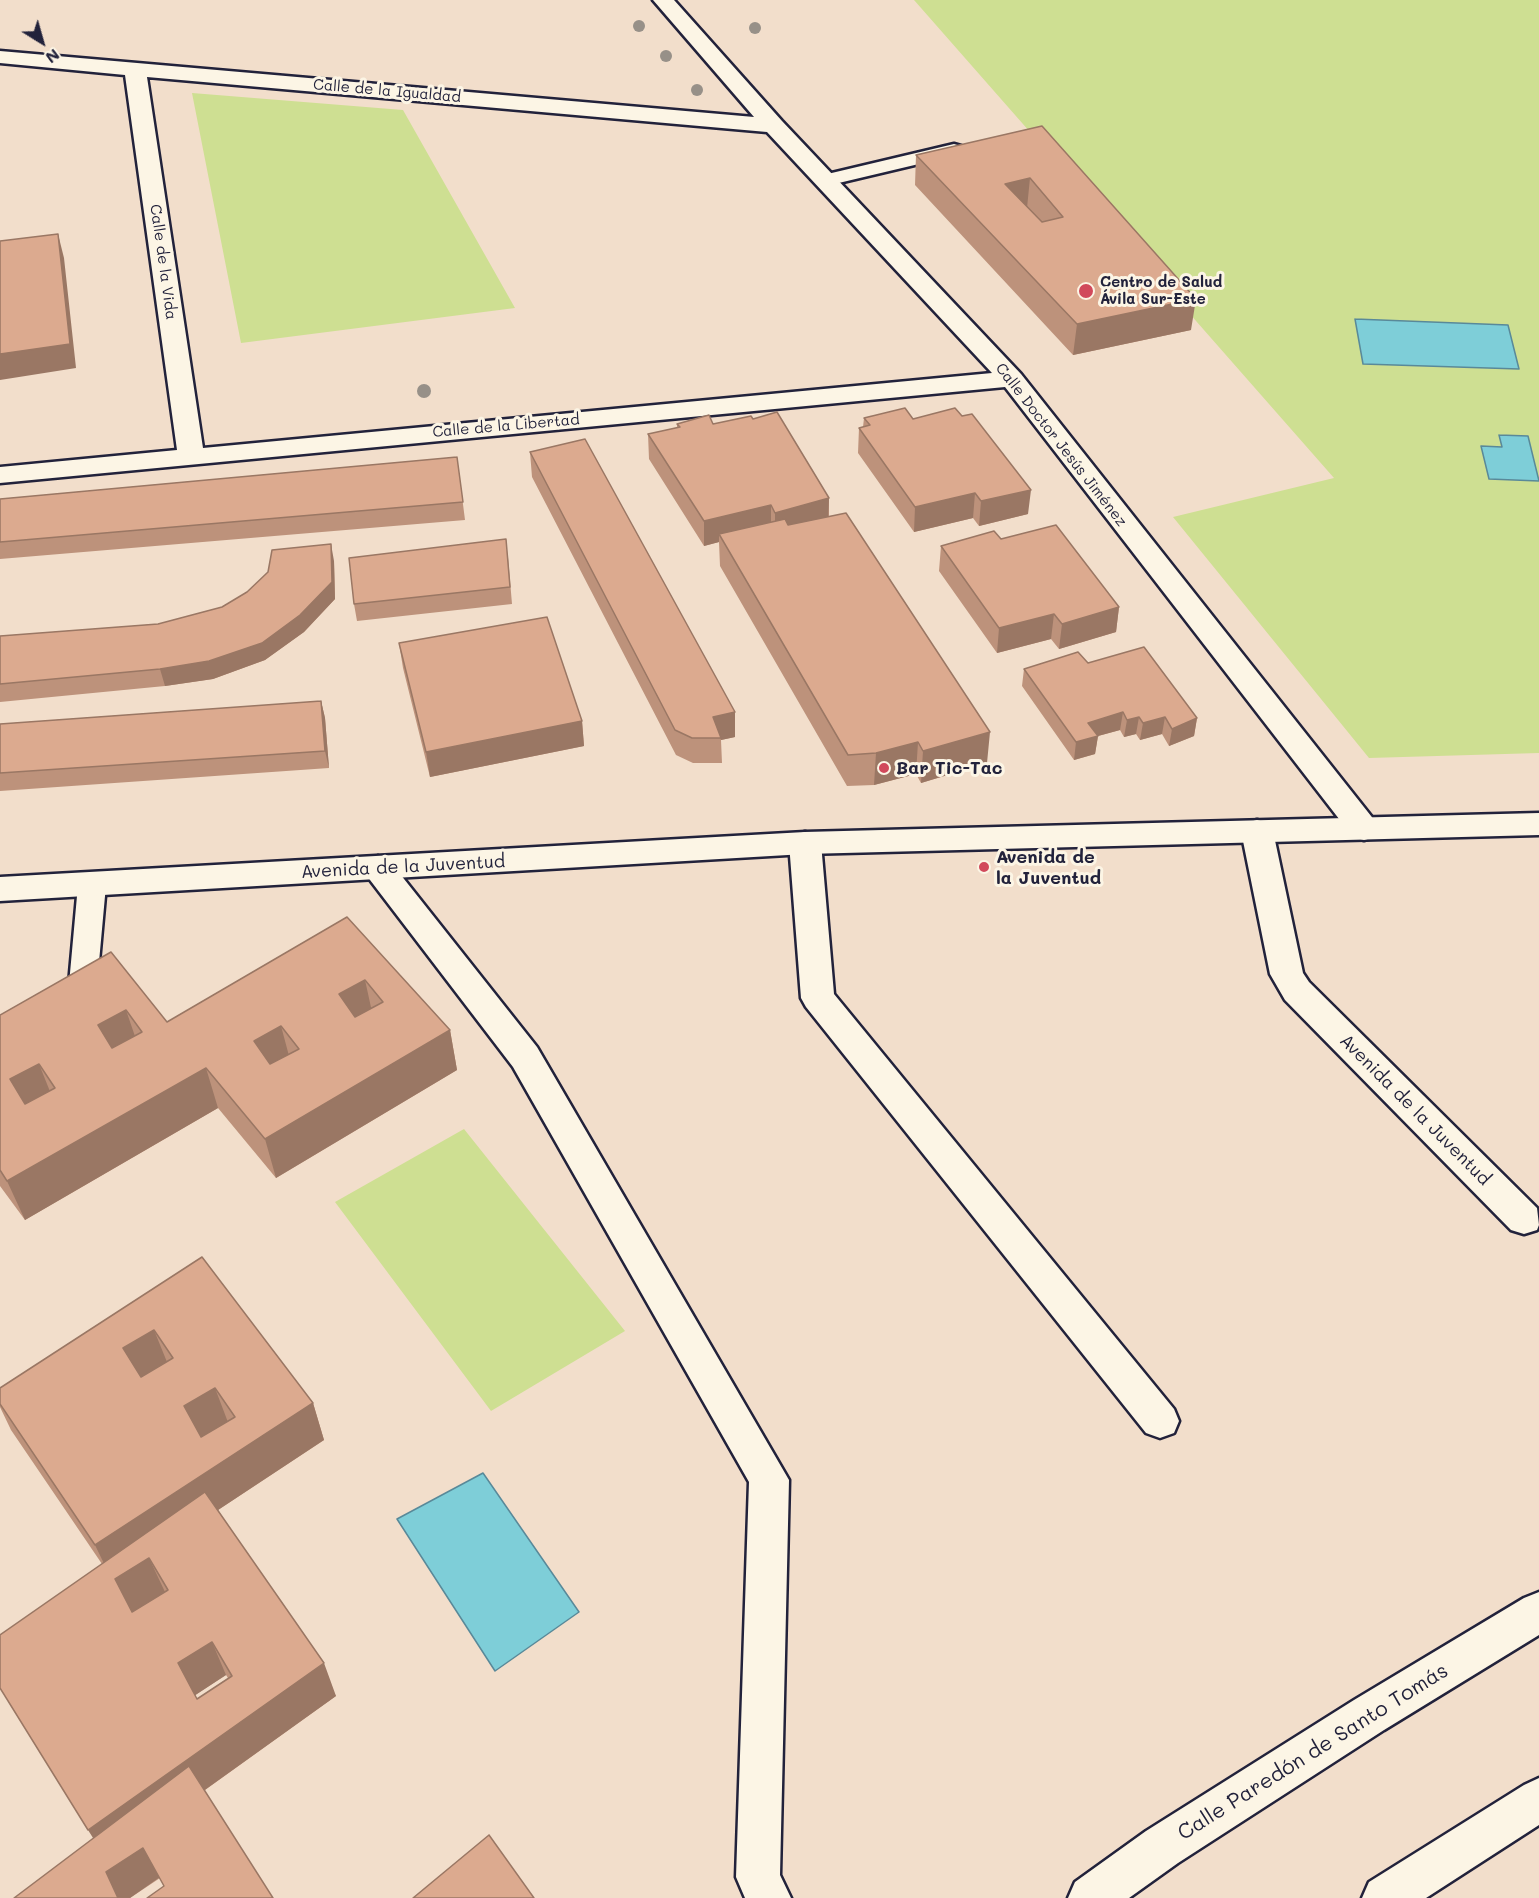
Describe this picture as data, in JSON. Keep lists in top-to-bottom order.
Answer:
{
  "streets": {
    "street": [
      "Calle de la Igualdad",
      "Calle de la Vida",
      "Calle de la Libertad",
      "Calle Doctor Jesús Jiménez",
      "Avenida de la Juventud",
      "Calle Paredón de Santo Tomás"
    ]
  },
  "crossings": [
    ["Calle de la Igualdad", "Calle de la Vida"],
    ["Calle de la Igualdad", "Calle Doctor Jesús Jiménez"],
    ["Calle de la Vida", "Calle de la Libertad"],
    ["Calle de la Libertad", "Calle Doctor Jesús Jiménez"],
    ["Calle Doctor Jesús Jiménez", "Avenida de la Juventud"]
  ],
  "places": ["Centro de Salud Ávila Sur-Este", "Bar Tic-Tac", "Avenida de la Juventud"],
  "north": "bottom right"
}
